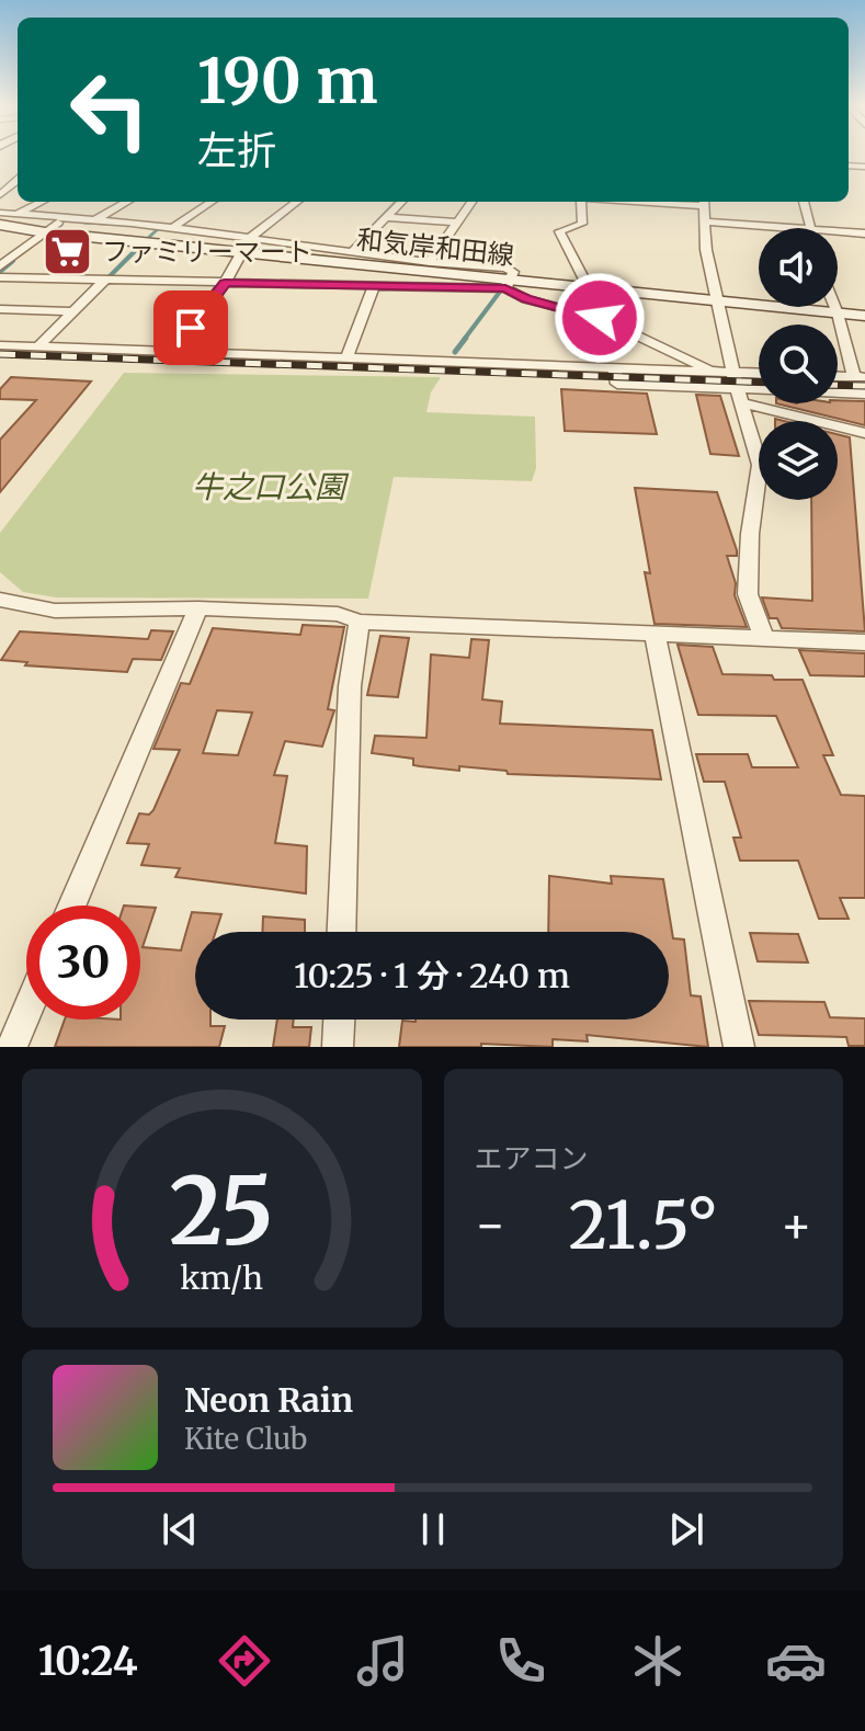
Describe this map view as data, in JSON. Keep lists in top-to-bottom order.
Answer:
{
  "streets": {
    "main road": ["和気岸和田線"]
  },
  "parks": ["牛之口公園"],
  "places": {
    "supermarket": ["ファミリーマート"]
  },
  "page": {
    "turn": ["190 m", "左折"],
    "limit": "30",
    "trip": "10:25 · 1 分 · 240 m",
    "tile": "エアコン",
    "heat": ["−", "21.5°", "+"],
    "song": ["Neon Rain", "Kite Club"],
    "tabs": "10:24",
    "gauge": ["25", "km/h"]
  }
}
